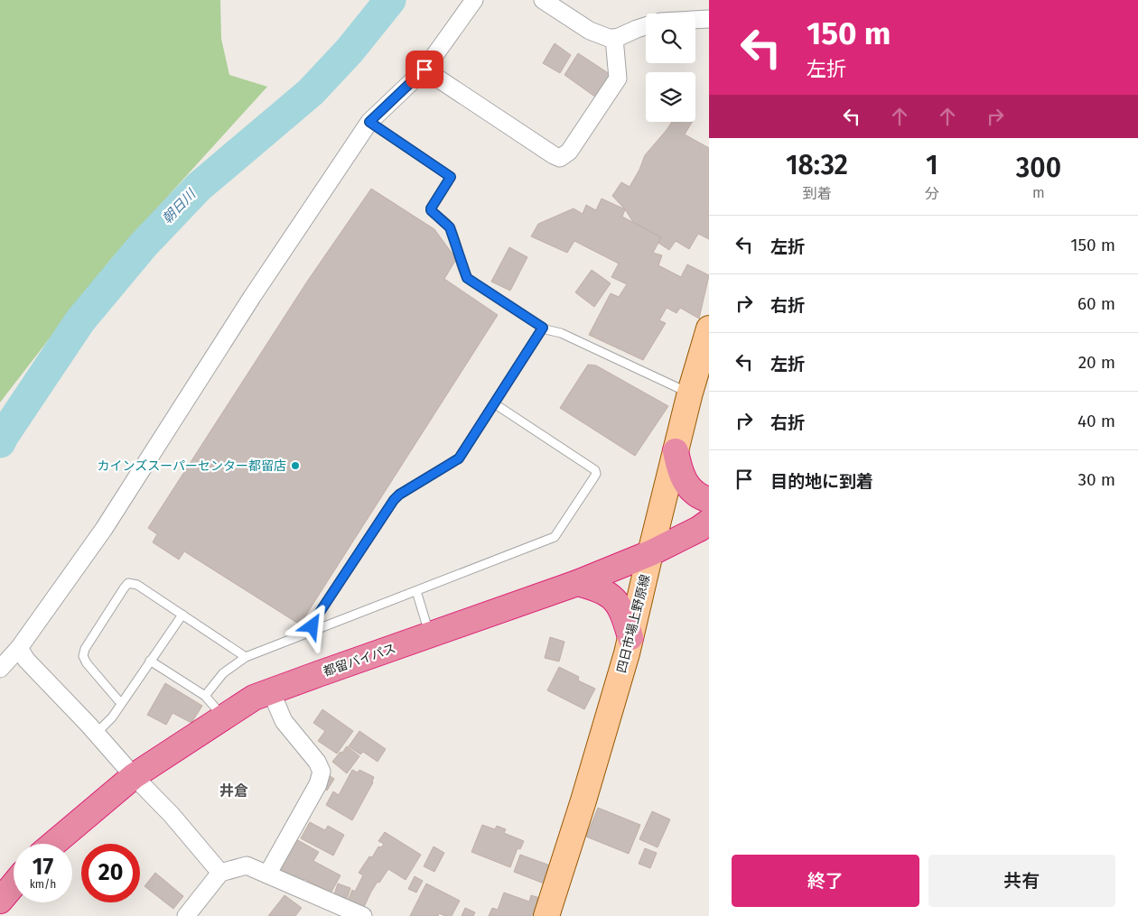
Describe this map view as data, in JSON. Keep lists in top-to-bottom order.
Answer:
{
  "streets": {
    "highway": ["都留バイパス"],
    "main road": ["四日市場上野原線"]
  },
  "crossings": [
    ["四日市場上野原線", "都留バイパス"]
  ],
  "districts": ["井倉"],
  "water": ["朝日川"],
  "places": ["カインズスーパーセンター都留店"],
  "page": {
    "turn": ["150 m", "左折"],
    "eta": [
      "18:32",
      "到着",
      "1",
      "分",
      "300",
      "m"
    ],
    "list": [
      {
        "name": "左折",
        "value": "150 m"
      },
      {
        "name": "右折",
        "value": "60 m"
      },
      {
        "name": "左折",
        "value": "20 m"
      },
      {
        "name": "右折",
        "value": "40 m"
      },
      {
        "name": "目的地に到着",
        "value": "30 m"
      }
    ],
    "speed": "17 km/h",
    "limit": "20",
    "buttons": ["終了", "共有"]
  }
}
